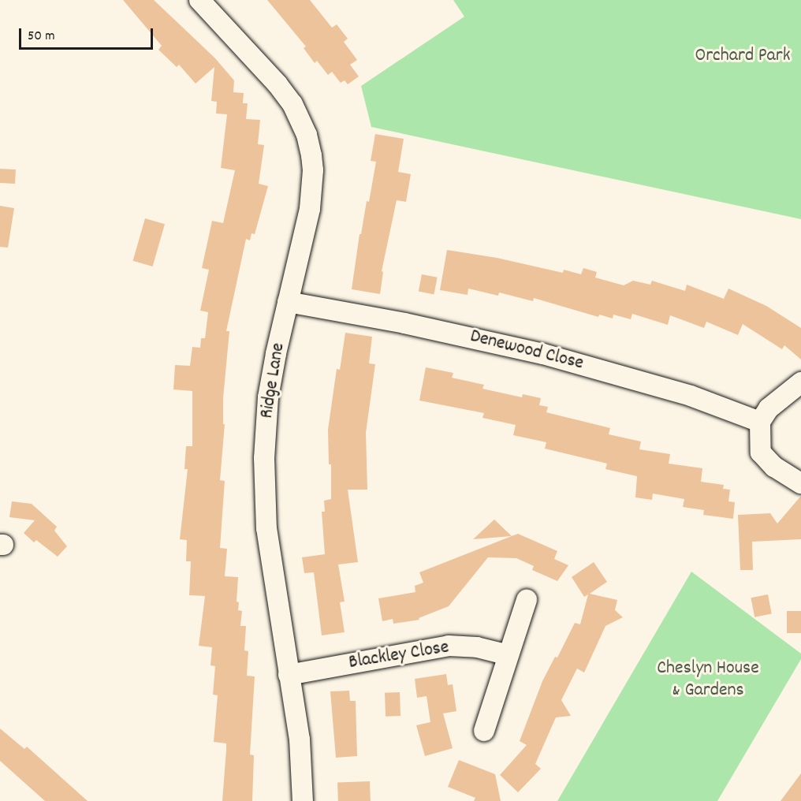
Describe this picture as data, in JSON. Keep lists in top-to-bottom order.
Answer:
{
  "streets": {
    "street": ["Denewood Close", "Ridge Lane", "Blackley Close"]
  },
  "crossings": [
    ["Denewood Close", "Ridge Lane"],
    ["Ridge Lane", "Blackley Close"]
  ],
  "parks": ["Orchard Park", "Cheslyn House & Gardens"],
  "scale_bar": "50 m"
}
